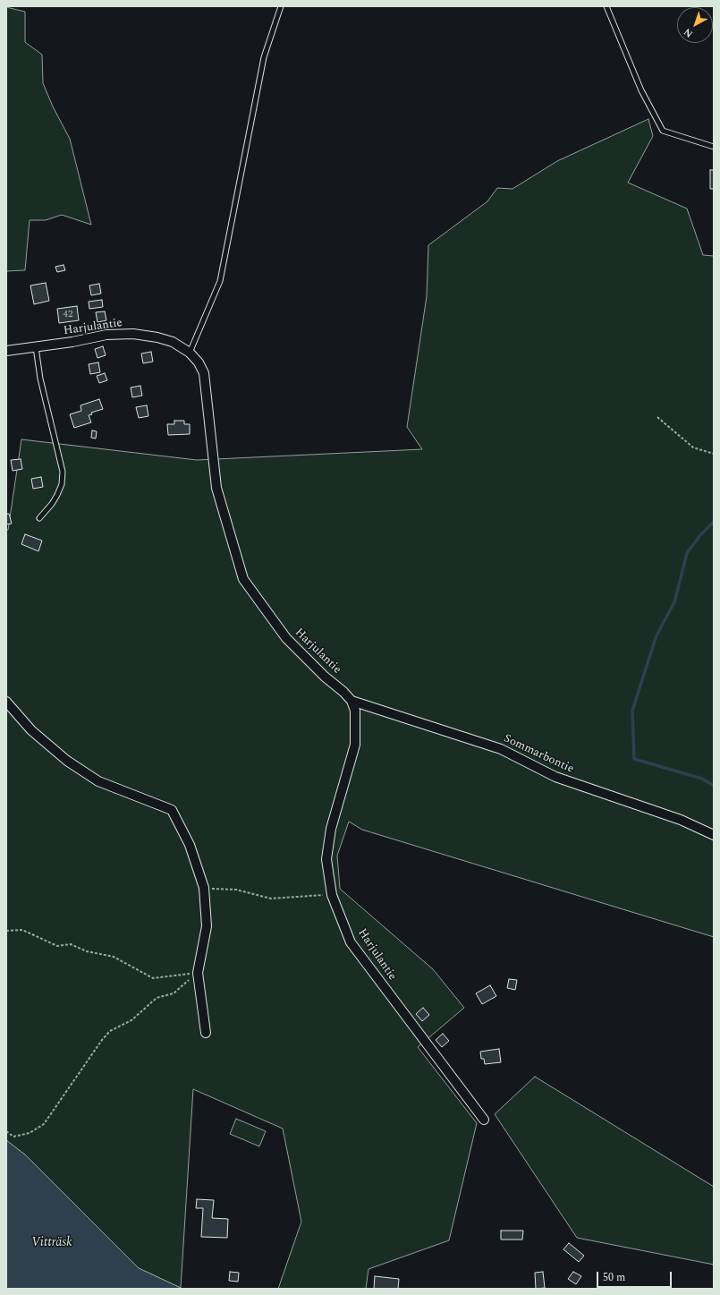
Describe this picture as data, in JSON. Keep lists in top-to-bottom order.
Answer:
{
  "streets": {
    "street": ["Harjulantie", "Sommarbontie"]
  },
  "crossings": [
    ["Harjulantie", "Sommarbontie"]
  ],
  "water": ["Vitträsk"],
  "house_numbers": ["42"],
  "scale_bar": "50 m",
  "north": "bottom left"
}
